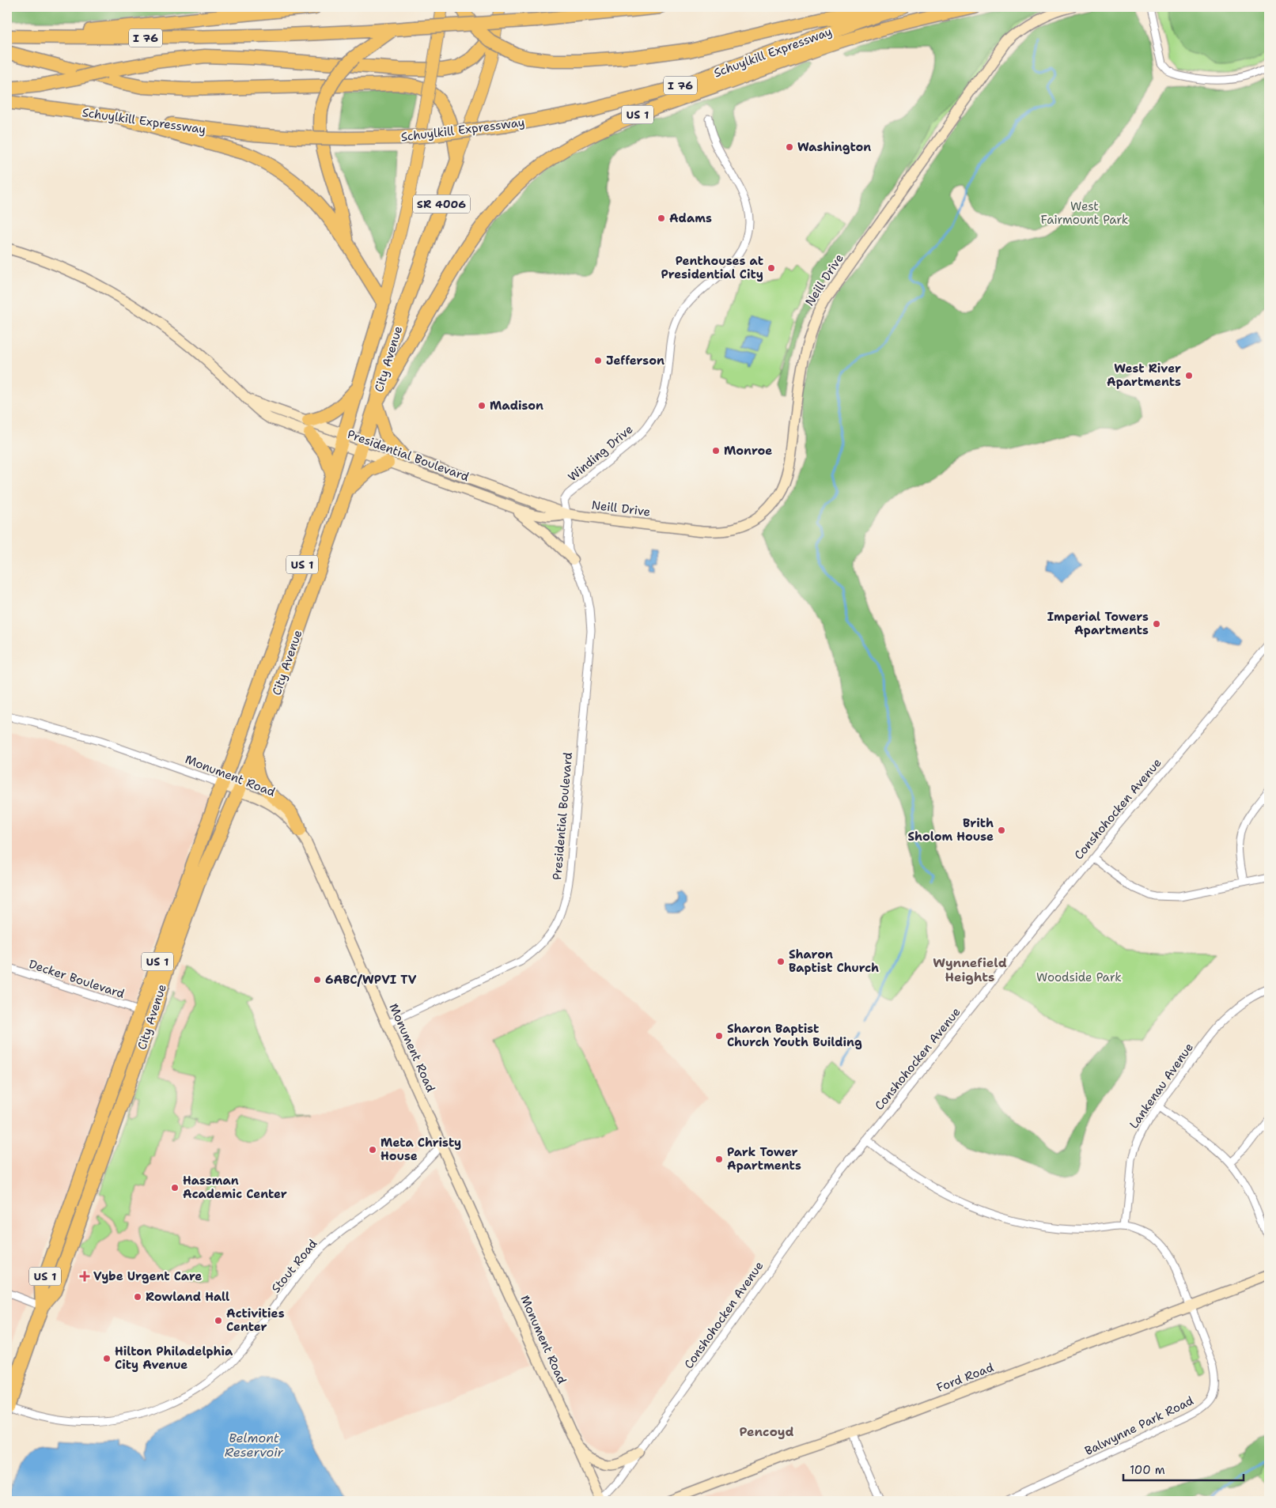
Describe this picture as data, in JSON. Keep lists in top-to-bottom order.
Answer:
{
  "streets": {
    "highway": [
      "I 76",
      "Schuylkill Expressway",
      "US 1",
      "SR 4006",
      "City Avenue"
    ],
    "main road": [
      "Neill Drive",
      "Presidential Boulevard",
      "Monument Road",
      "Ford Road"
    ],
    "street": [
      "Winding Drive",
      "Conshohocken Avenue",
      "Decker Boulevard",
      "Lankenau Avenue",
      "Stout Road",
      "Balwynne Park Road"
    ]
  },
  "crossings": [
    ["US 1", "City Avenue"],
    ["Neill Drive", "Winding Drive"],
    ["Neill Drive", "Presidential Boulevard"],
    ["City Avenue", "Presidential Boulevard"],
    ["City Avenue", "Monument Road"],
    ["City Avenue", "Decker Boulevard"],
    ["City Avenue", "Stout Road"],
    ["Winding Drive", "Presidential Boulevard"],
    ["Presidential Boulevard", "Monument Road"],
    ["Monument Road", "Conshohocken Avenue"],
    ["Monument Road", "Stout Road"],
    ["Lankenau Avenue", "Balwynne Park Road"],
    ["Ford Road", "Balwynne Park Road"]
  ],
  "districts": ["Wynnefield Heights", "Pencoyd"],
  "water": ["Belmont Reservoir"],
  "parks": ["West Fairmount Park", "Woodside Park"],
  "places": {
    "other": [
      "Washington",
      "Adams",
      "Penthouses at Presidential City",
      "Jefferson",
      "West River Apartments",
      "Madison",
      "Monroe",
      "Imperial Towers Apartments",
      "Brith Sholom House",
      "Sharon Baptist Church",
      "6ABC/WPVI TV",
      "Sharon Baptist Church Youth Building",
      "Meta Christy House",
      "Park Tower Apartments",
      "Hassman Academic Center",
      "Rowland Hall",
      "Activities Center",
      "Hilton Philadelphia City Avenue"
    ],
    "health": ["Vybe Urgent Care"]
  },
  "scale_bar": "100 m"
}
